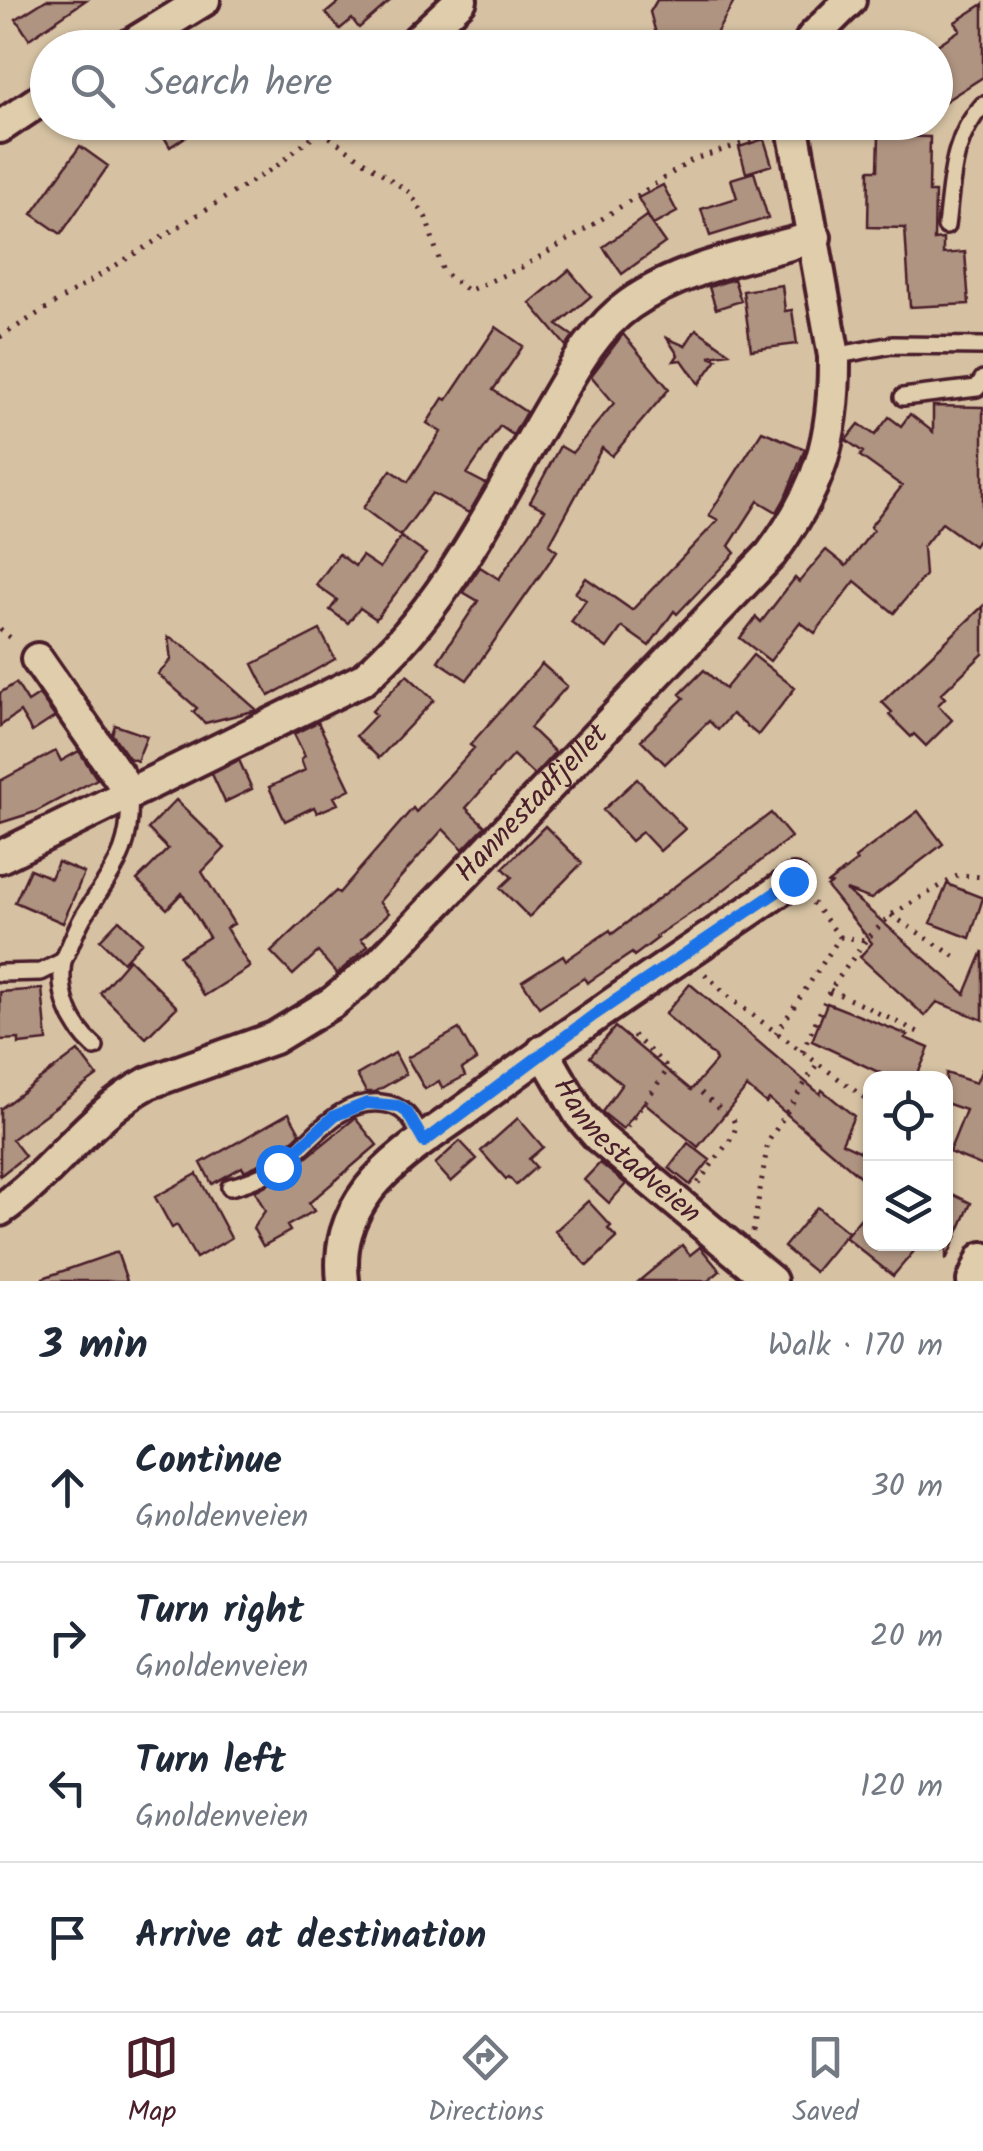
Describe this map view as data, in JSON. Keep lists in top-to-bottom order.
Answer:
{
  "streets": {
    "street": ["Hannestadfjellet", "Hannestadveien"]
  },
  "page": {
    "search": "Search here",
    "heading": ["3 min", "Walk · 170 m"],
    "list": [
      ["Continue", "Gnoldenveien", "30 m"],
      ["Turn right", "Gnoldenveien", "20 m"],
      ["Turn left", "Gnoldenveien", "120 m"],
      "Arrive at destination"
    ],
    "nav": ["Map", "Directions", "Saved"]
  }
}
